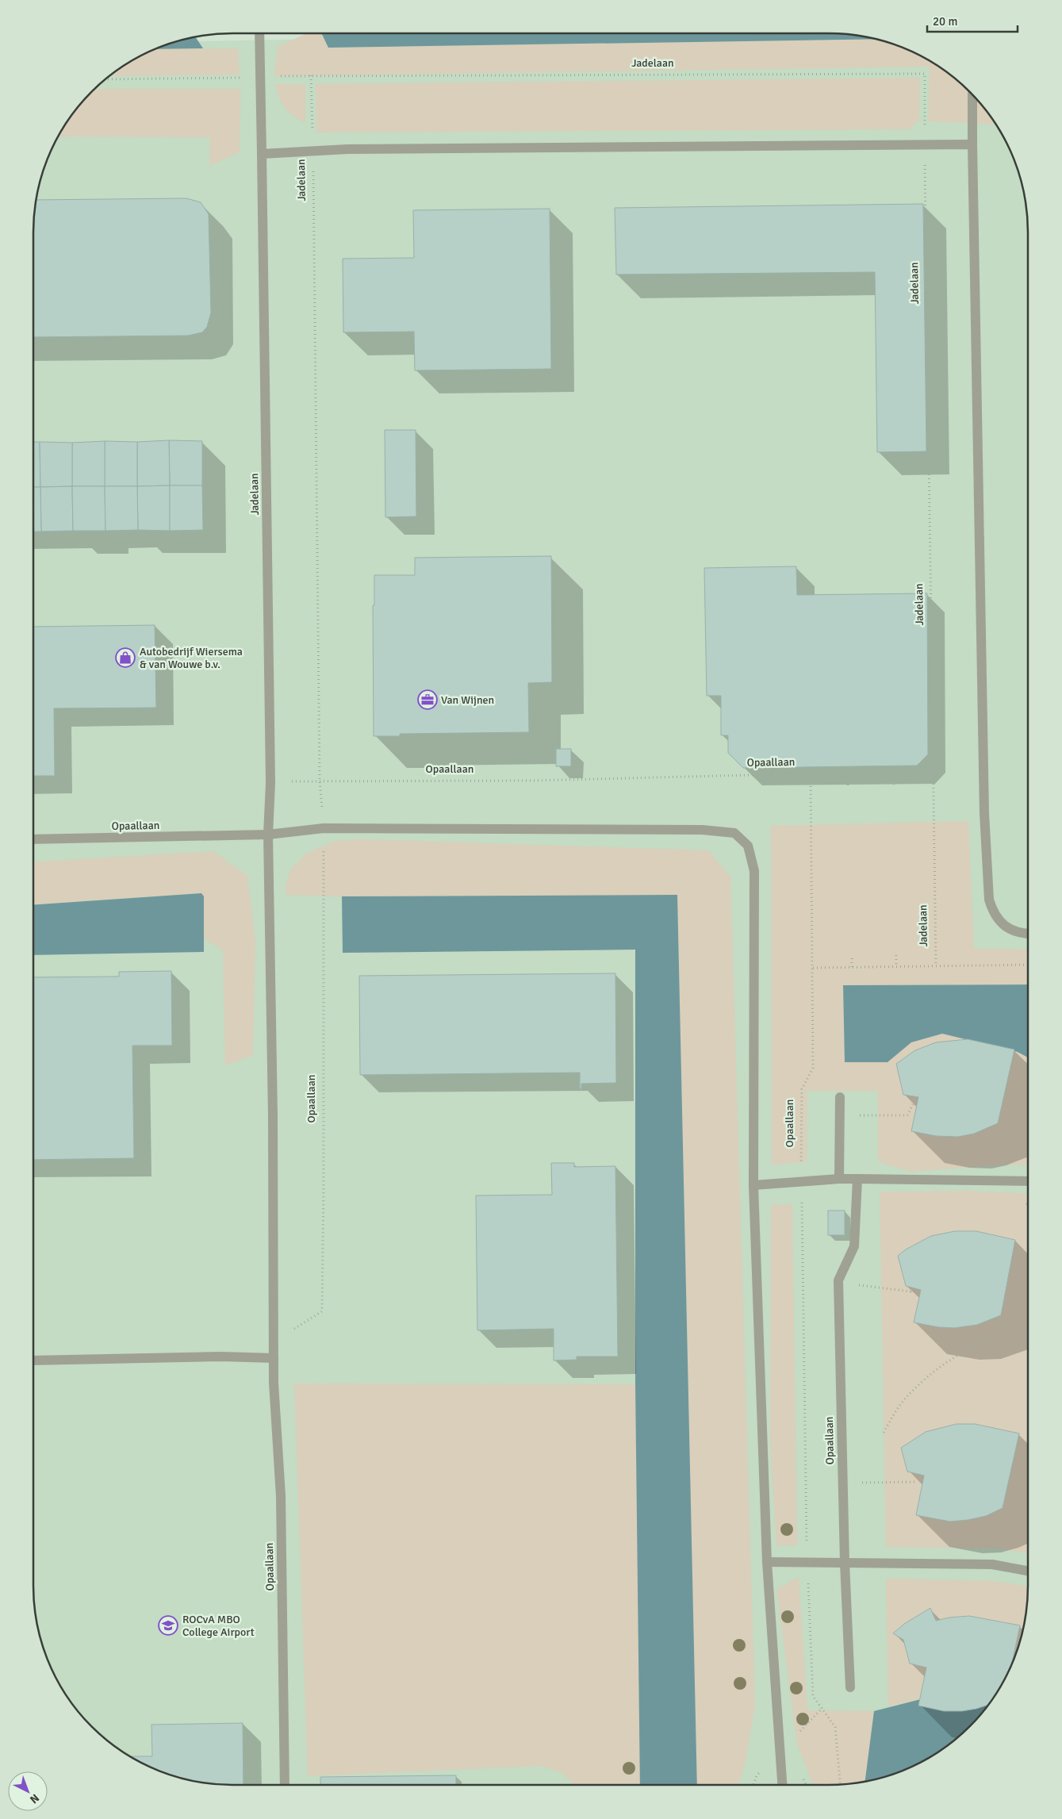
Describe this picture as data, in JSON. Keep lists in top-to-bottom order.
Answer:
{
  "streets": {
    "street": ["Jadelaan", "Opaallaan"]
  },
  "crossings": [
    ["Jadelaan", "Opaallaan"]
  ],
  "places": {
    "shop": ["Autobedrijf Wiersema & van Wouwe b.v."],
    "office": ["Van Wijnen"],
    "school or university": ["ROCvA MBO College Airport"]
  },
  "scale_bar": "20 m",
  "north": "bottom right"
}
